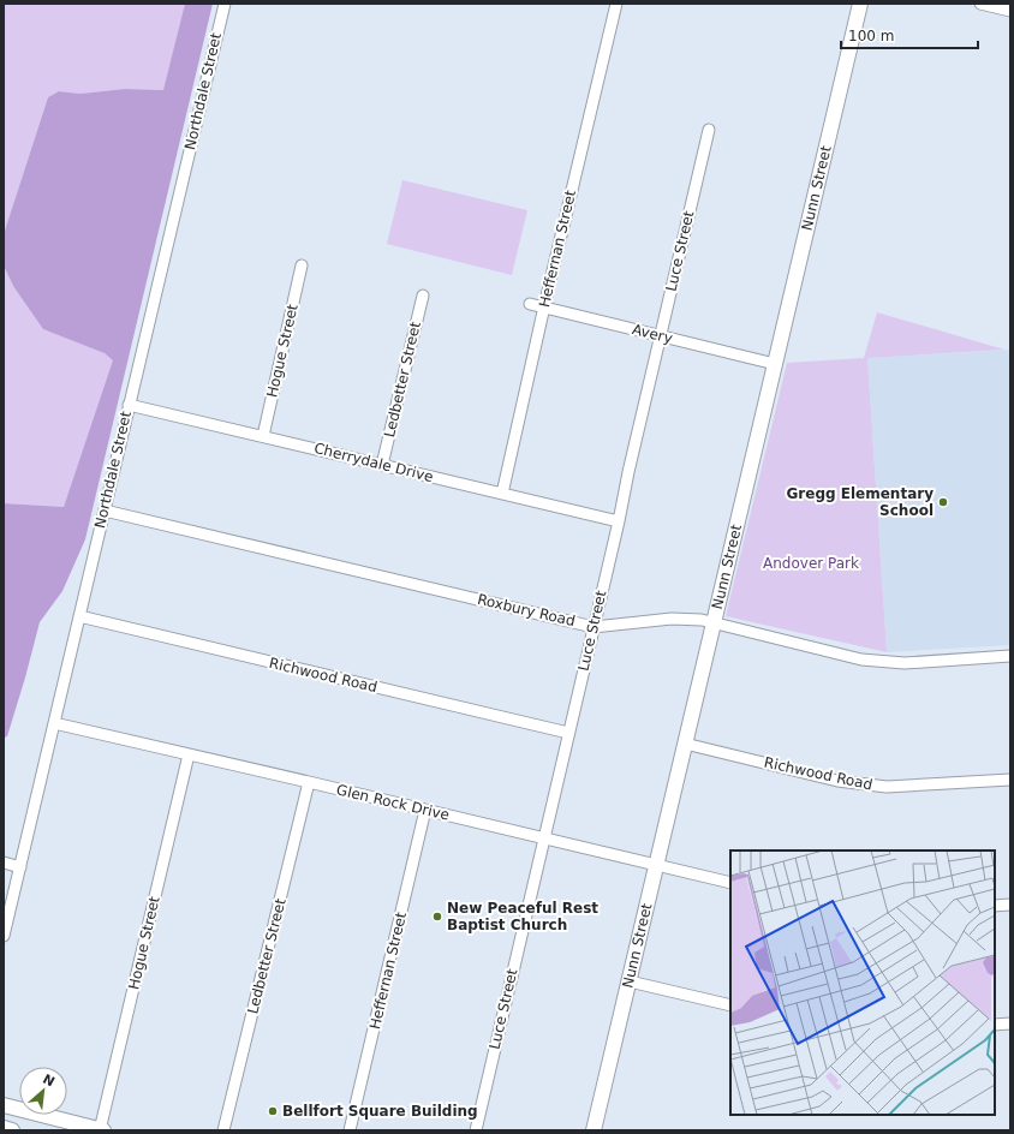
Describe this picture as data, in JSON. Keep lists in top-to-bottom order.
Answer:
{
  "streets": {
    "street": [
      "Northdale Street",
      "Nunn Street",
      "Heffernan Street",
      "Luce Street",
      "Avery",
      "Hogue Street",
      "Ledbetter Street",
      "Cherrydale Drive",
      "Roxbury Road",
      "Richwood Road",
      "Glen Rock Drive"
    ]
  },
  "crossings": [
    ["Northdale Street", "Cherrydale Drive"],
    ["Northdale Street", "Roxbury Road"],
    ["Northdale Street", "Richwood Road"],
    ["Northdale Street", "Glen Rock Drive"],
    ["Nunn Street", "Avery"],
    ["Nunn Street", "Roxbury Road"],
    ["Nunn Street", "Richwood Road"],
    ["Nunn Street", "Glen Rock Drive"],
    ["Heffernan Street", "Avery"],
    ["Heffernan Street", "Cherrydale Drive"],
    ["Heffernan Street", "Glen Rock Drive"],
    ["Luce Street", "Avery"],
    ["Luce Street", "Cherrydale Drive"],
    ["Luce Street", "Roxbury Road"],
    ["Luce Street", "Richwood Road"],
    ["Luce Street", "Glen Rock Drive"],
    ["Hogue Street", "Cherrydale Drive"],
    ["Hogue Street", "Glen Rock Drive"],
    ["Ledbetter Street", "Cherrydale Drive"],
    ["Ledbetter Street", "Glen Rock Drive"]
  ],
  "parks": ["Andover Park"],
  "places": ["Gregg Elementary School", "New Peaceful Rest Baptist Church", "Bellfort Square Building"],
  "scale_bar": "100 m",
  "north": "top right"
}
